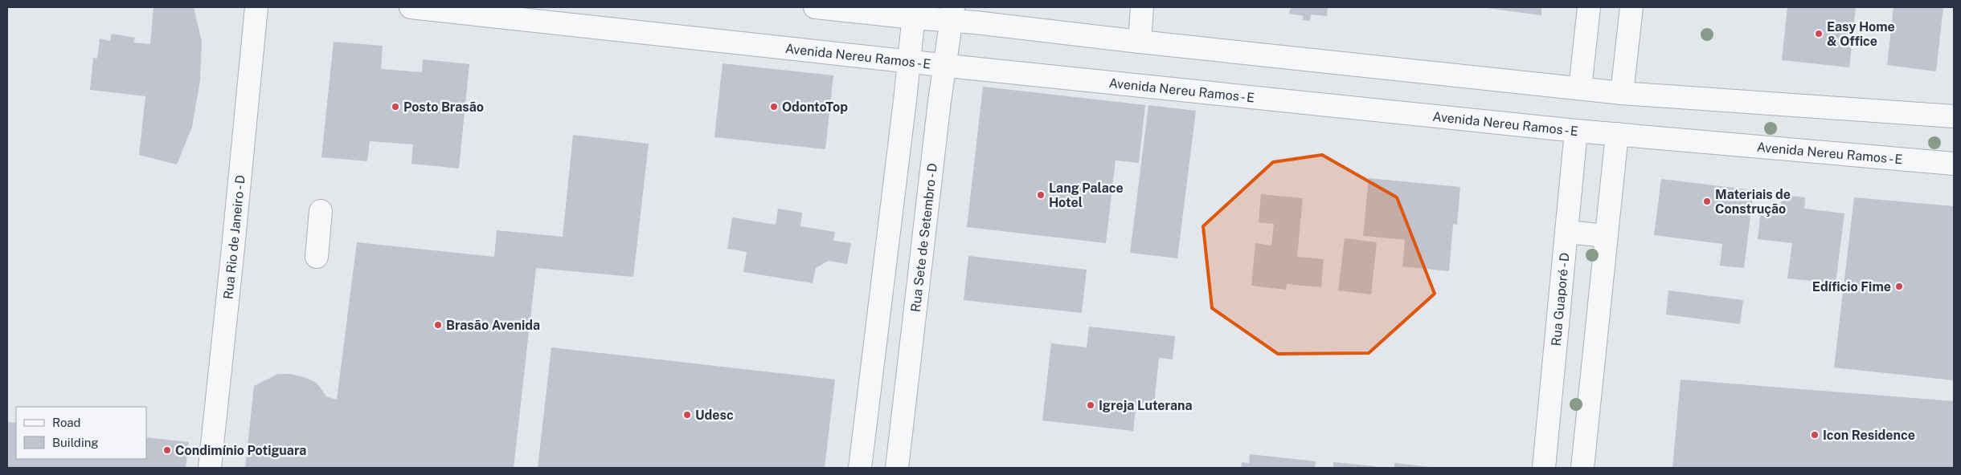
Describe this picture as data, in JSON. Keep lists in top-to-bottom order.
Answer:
{
  "streets": {
    "street": [
      "Avenida Nereu Ramos - E",
      "Rua Rio de Janeiro - D",
      "Rua Sete de Setembro - D",
      "Rua Guaporé - D"
    ]
  },
  "crossings": [
    ["Avenida Nereu Ramos - E", "Rua Sete de Setembro - D"],
    ["Avenida Nereu Ramos - E", "Rua Guaporé - D"]
  ],
  "places": [
    "Easy Home & Office",
    "Posto Brasão",
    "OdontoTop",
    "Lang Palace Hotel",
    "Materiais de Construção",
    "Edíficio Fime",
    "Brasão Avenida",
    "Igreja Luterana",
    "Udesc",
    "Icon Residence",
    "Condimínio Potiguara"
  ],
  "legend": ["Road", "Building"]
}
